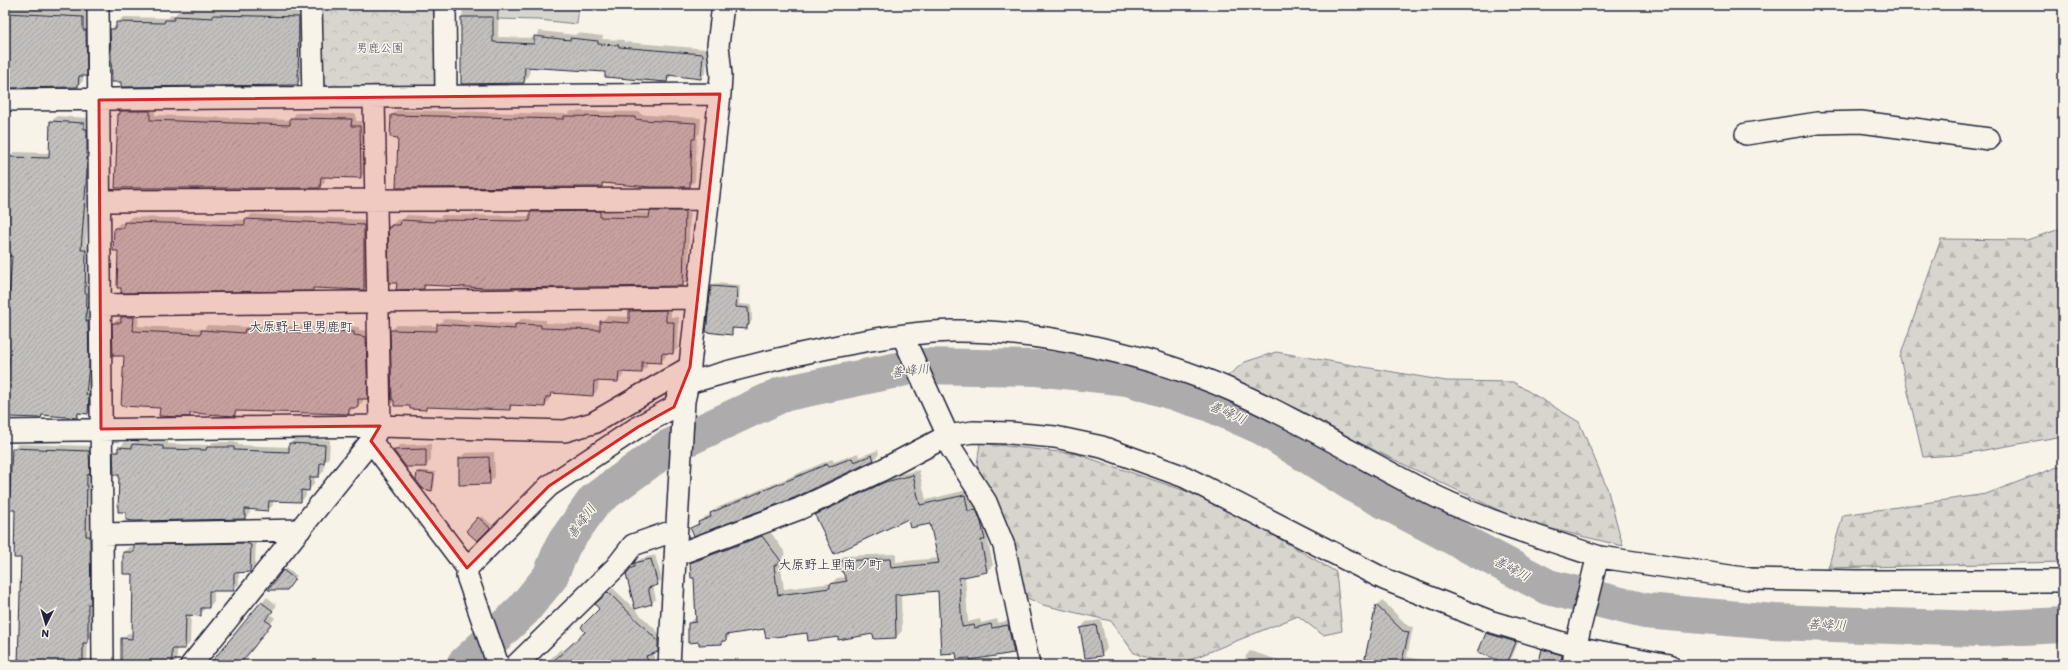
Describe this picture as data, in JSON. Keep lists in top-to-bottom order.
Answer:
{
  "districts": ["大原野上里男鹿町", "大原野上里南ノ町"],
  "water": ["善峰川"],
  "parks": ["男鹿公園"],
  "north": "bottom"
}
